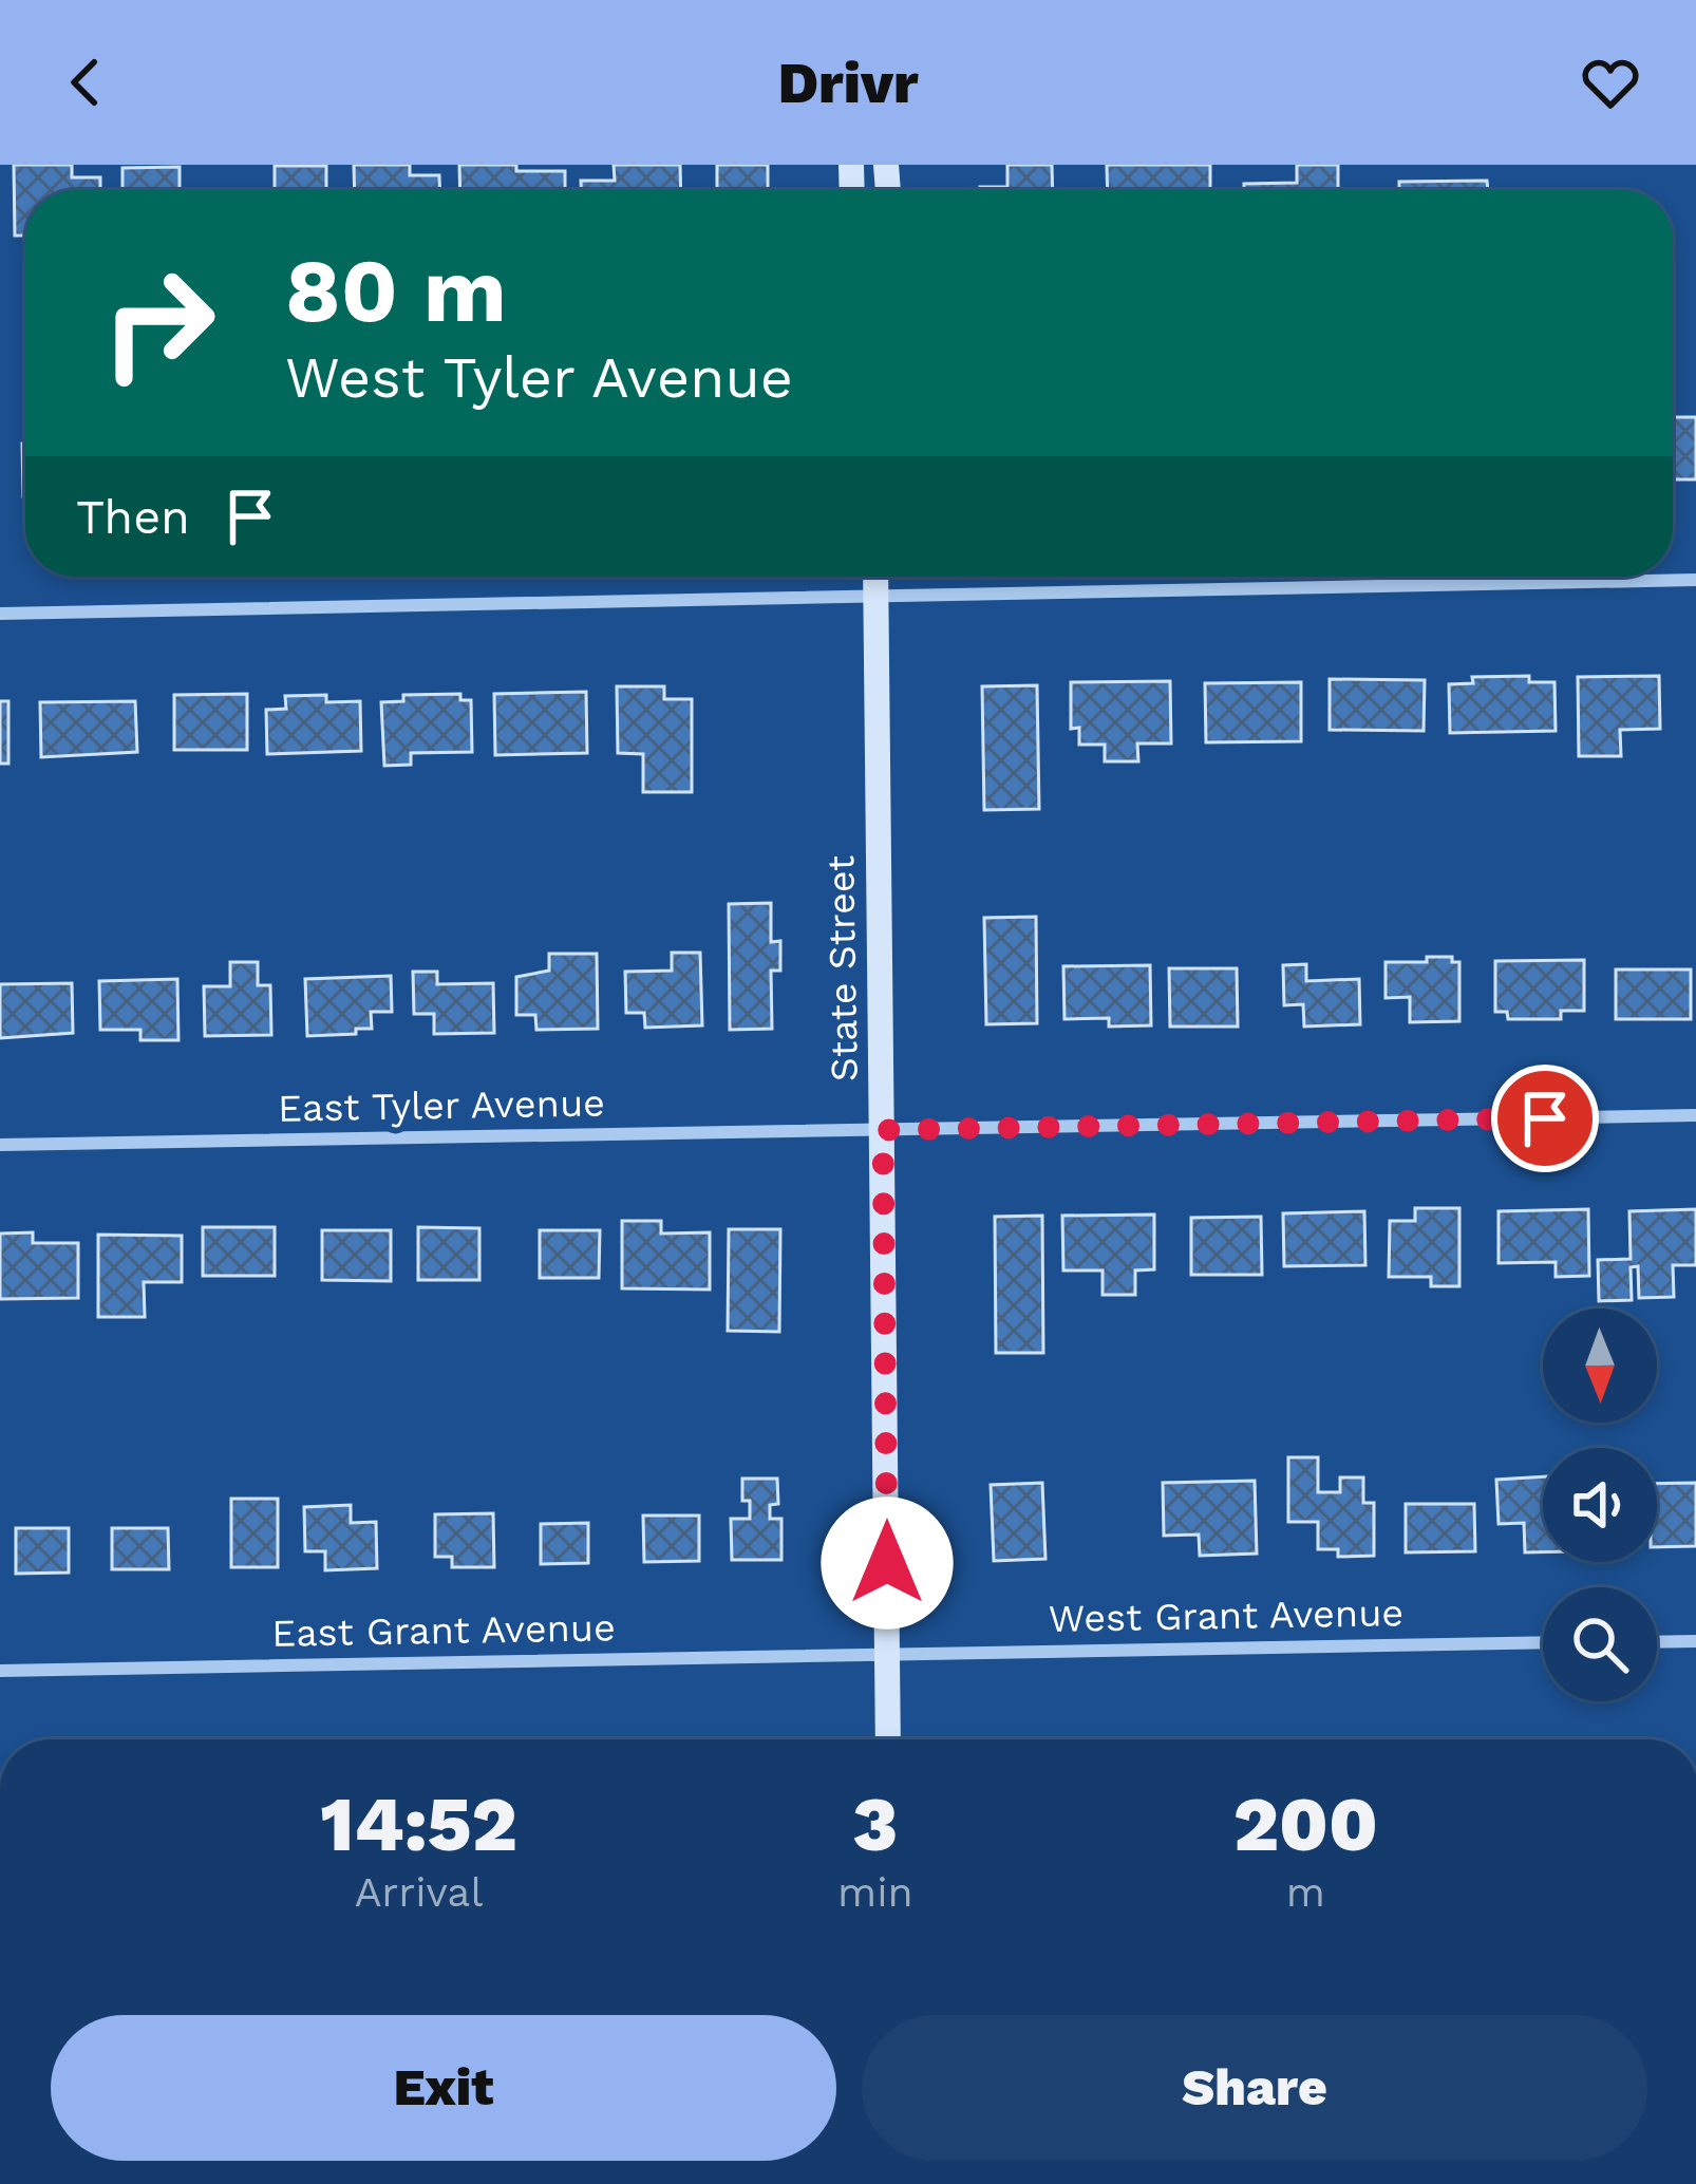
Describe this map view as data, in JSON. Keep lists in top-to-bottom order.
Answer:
{
  "streets": {
    "main road": ["State Street"],
    "street": ["East Tyler Avenue", "West Grant Avenue", "East Grant Avenue"]
  },
  "crossings": [
    ["State Street", "East Tyler Avenue"],
    ["State Street", "West Grant Avenue"],
    ["State Street", "East Grant Avenue"],
    ["West Grant Avenue", "East Grant Avenue"]
  ],
  "north": "bottom",
  "page": {
    "header": "Drivr",
    "turn": ["80 m", "West Tyler Avenue"],
    "then": "Then",
    "eta": [
      "14:52",
      "Arrival",
      "3",
      "min",
      "200",
      "m"
    ],
    "buttons": ["Exit", "Share"]
  }
}
